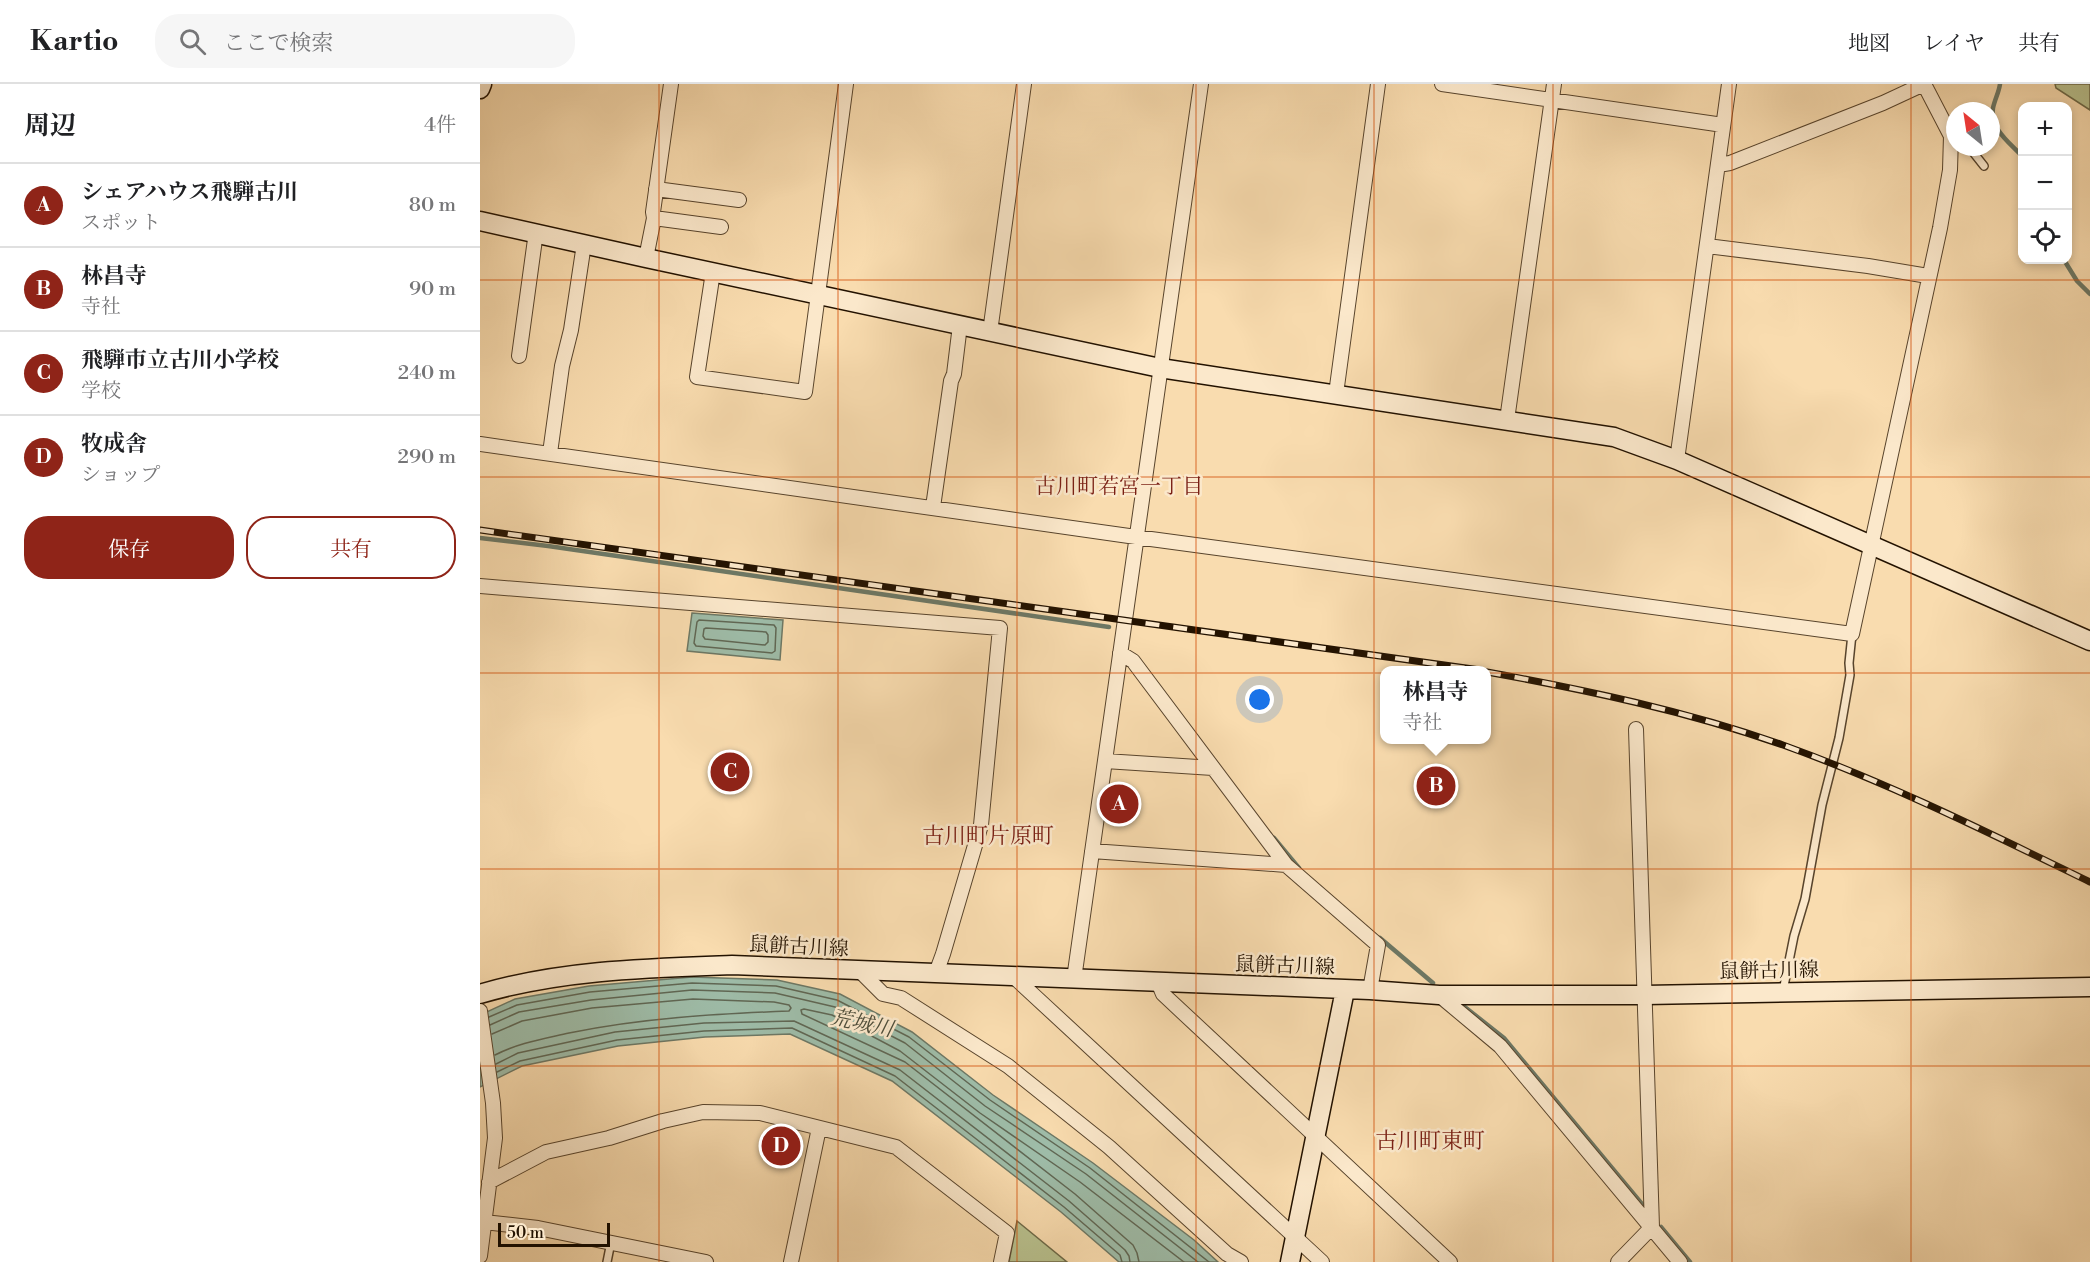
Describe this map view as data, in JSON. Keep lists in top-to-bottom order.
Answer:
{
  "streets": {
    "street": ["鼠餅古川線"]
  },
  "districts": ["古川町若宮一丁目", "古川町片原町", "古川町東町"],
  "water": ["荒城川"],
  "scale_bar": "50 m",
  "north": "top left",
  "page": {
    "header": "Kartio",
    "search": "ここで検索",
    "nav": ["地図", "レイヤ", "共有"],
    "heading": ["周辺", "4件"],
    "map_buttons": ["+", "−"],
    "list": [
      {
        "mark": "A",
        "name": "シェアハウス飛騨古川",
        "note": "スポット",
        "value": "80 m"
      },
      {
        "mark": "B",
        "name": "林昌寺",
        "note": "寺社",
        "value": "90 m"
      },
      {
        "mark": "C",
        "name": "飛騨市立古川小学校",
        "note": "学校",
        "value": "240 m"
      },
      {
        "mark": "D",
        "name": "牧成舎",
        "note": "ショップ",
        "value": "290 m"
      }
    ],
    "buttons": ["保存", "共有"],
    "popup": ["林昌寺", "寺社"],
    "pins": [
      "C",
      "B",
      "A",
      "D"
    ],
    "scale": "50 m"
  }
}
